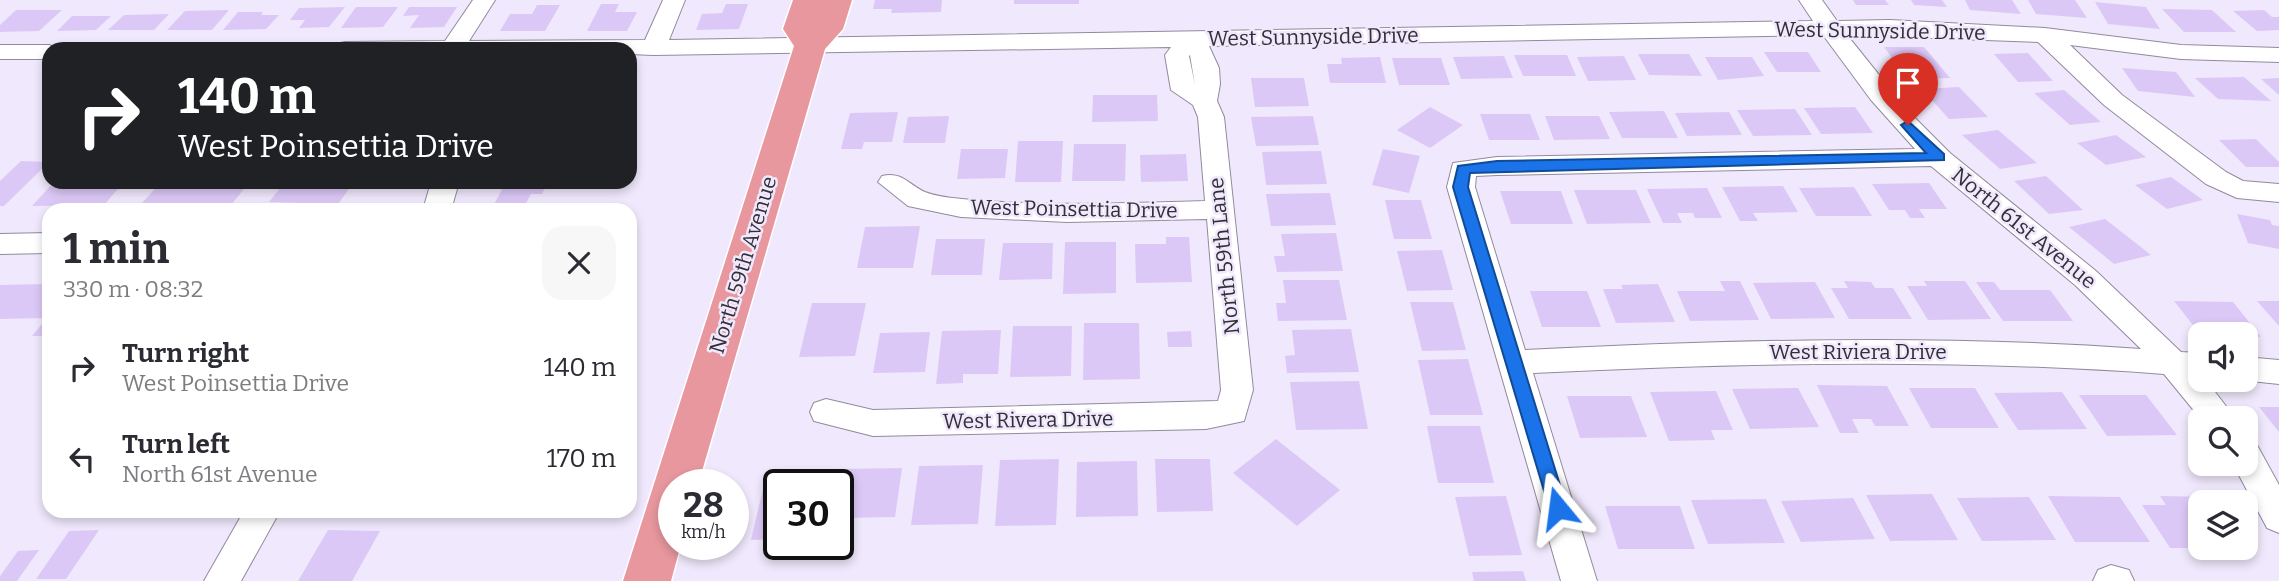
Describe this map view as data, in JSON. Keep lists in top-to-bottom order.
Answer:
{
  "streets": {
    "main road": ["North 59th Avenue"],
    "street": [
      "West Sunnyside Drive",
      "West Poinsettia Drive",
      "North 61st Avenue",
      "North 59th Lane",
      "West Riviera Drive",
      "West Rivera Drive"
    ]
  },
  "crossings": [
    ["West Sunnyside Drive", "North 61st Avenue"],
    ["West Sunnyside Drive", "North 59th Lane"],
    ["West Sunnyside Drive", "North 59th Avenue"],
    ["West Poinsettia Drive", "North 59th Lane"],
    ["North 61st Avenue", "West Riviera Drive"],
    ["North 59th Lane", "West Rivera Drive"]
  ],
  "page": {
    "turn": ["140 m", "West Poinsettia Drive"],
    "heading": ["1 min", "330 m · 08:32"],
    "list": [
      {
        "name": "Turn right",
        "note": "West Poinsettia Drive",
        "value": "140 m"
      },
      {
        "name": "Turn left",
        "note": "North 61st Avenue",
        "value": "170 m"
      }
    ],
    "speed": "28 km/h",
    "limit": "30"
  }
}
